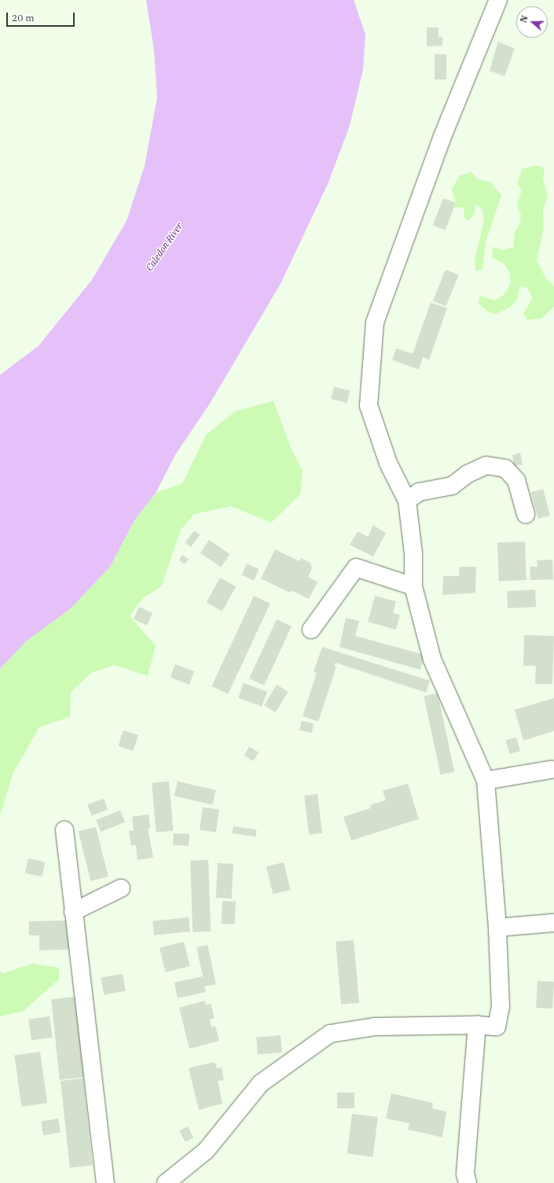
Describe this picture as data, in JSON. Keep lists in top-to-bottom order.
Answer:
{
  "water": ["Caledon River"],
  "scale_bar": "20 m",
  "north": "left"
}
